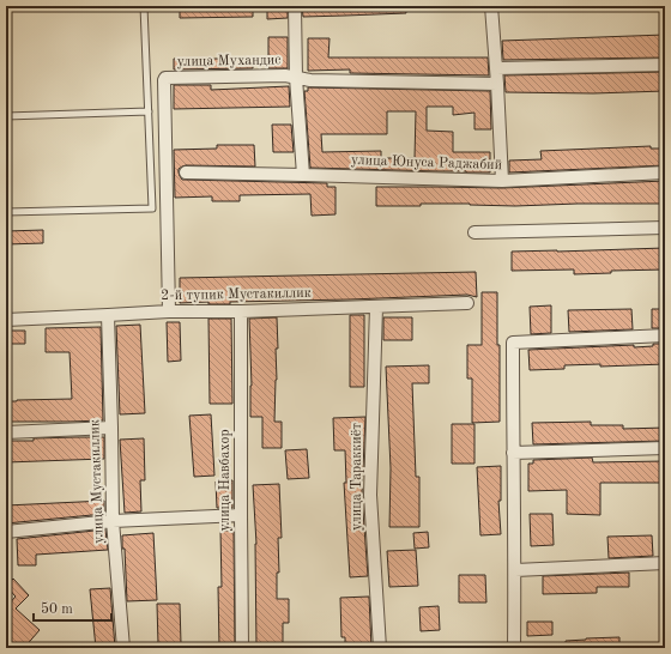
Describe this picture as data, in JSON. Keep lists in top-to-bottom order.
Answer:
{
  "streets": {
    "street": [
      "улица Мухандис",
      "улица Юнуса Раджабий",
      "2-й тупик Мустакиллик",
      "улица Тараккиёт",
      "улица Навбахор",
      "улица Мустакиллик"
    ]
  },
  "crossings": [
    ["улица Мухандис", "2-й тупик Мустакиллик"],
    ["2-й тупик Мустакиллик", "улица Тараккиёт"],
    ["2-й тупик Мустакиллик", "улица Навбахор"],
    ["2-й тупик Мустакиллик", "улица Мустакиллик"]
  ],
  "scale_bar": "50 m"
}
